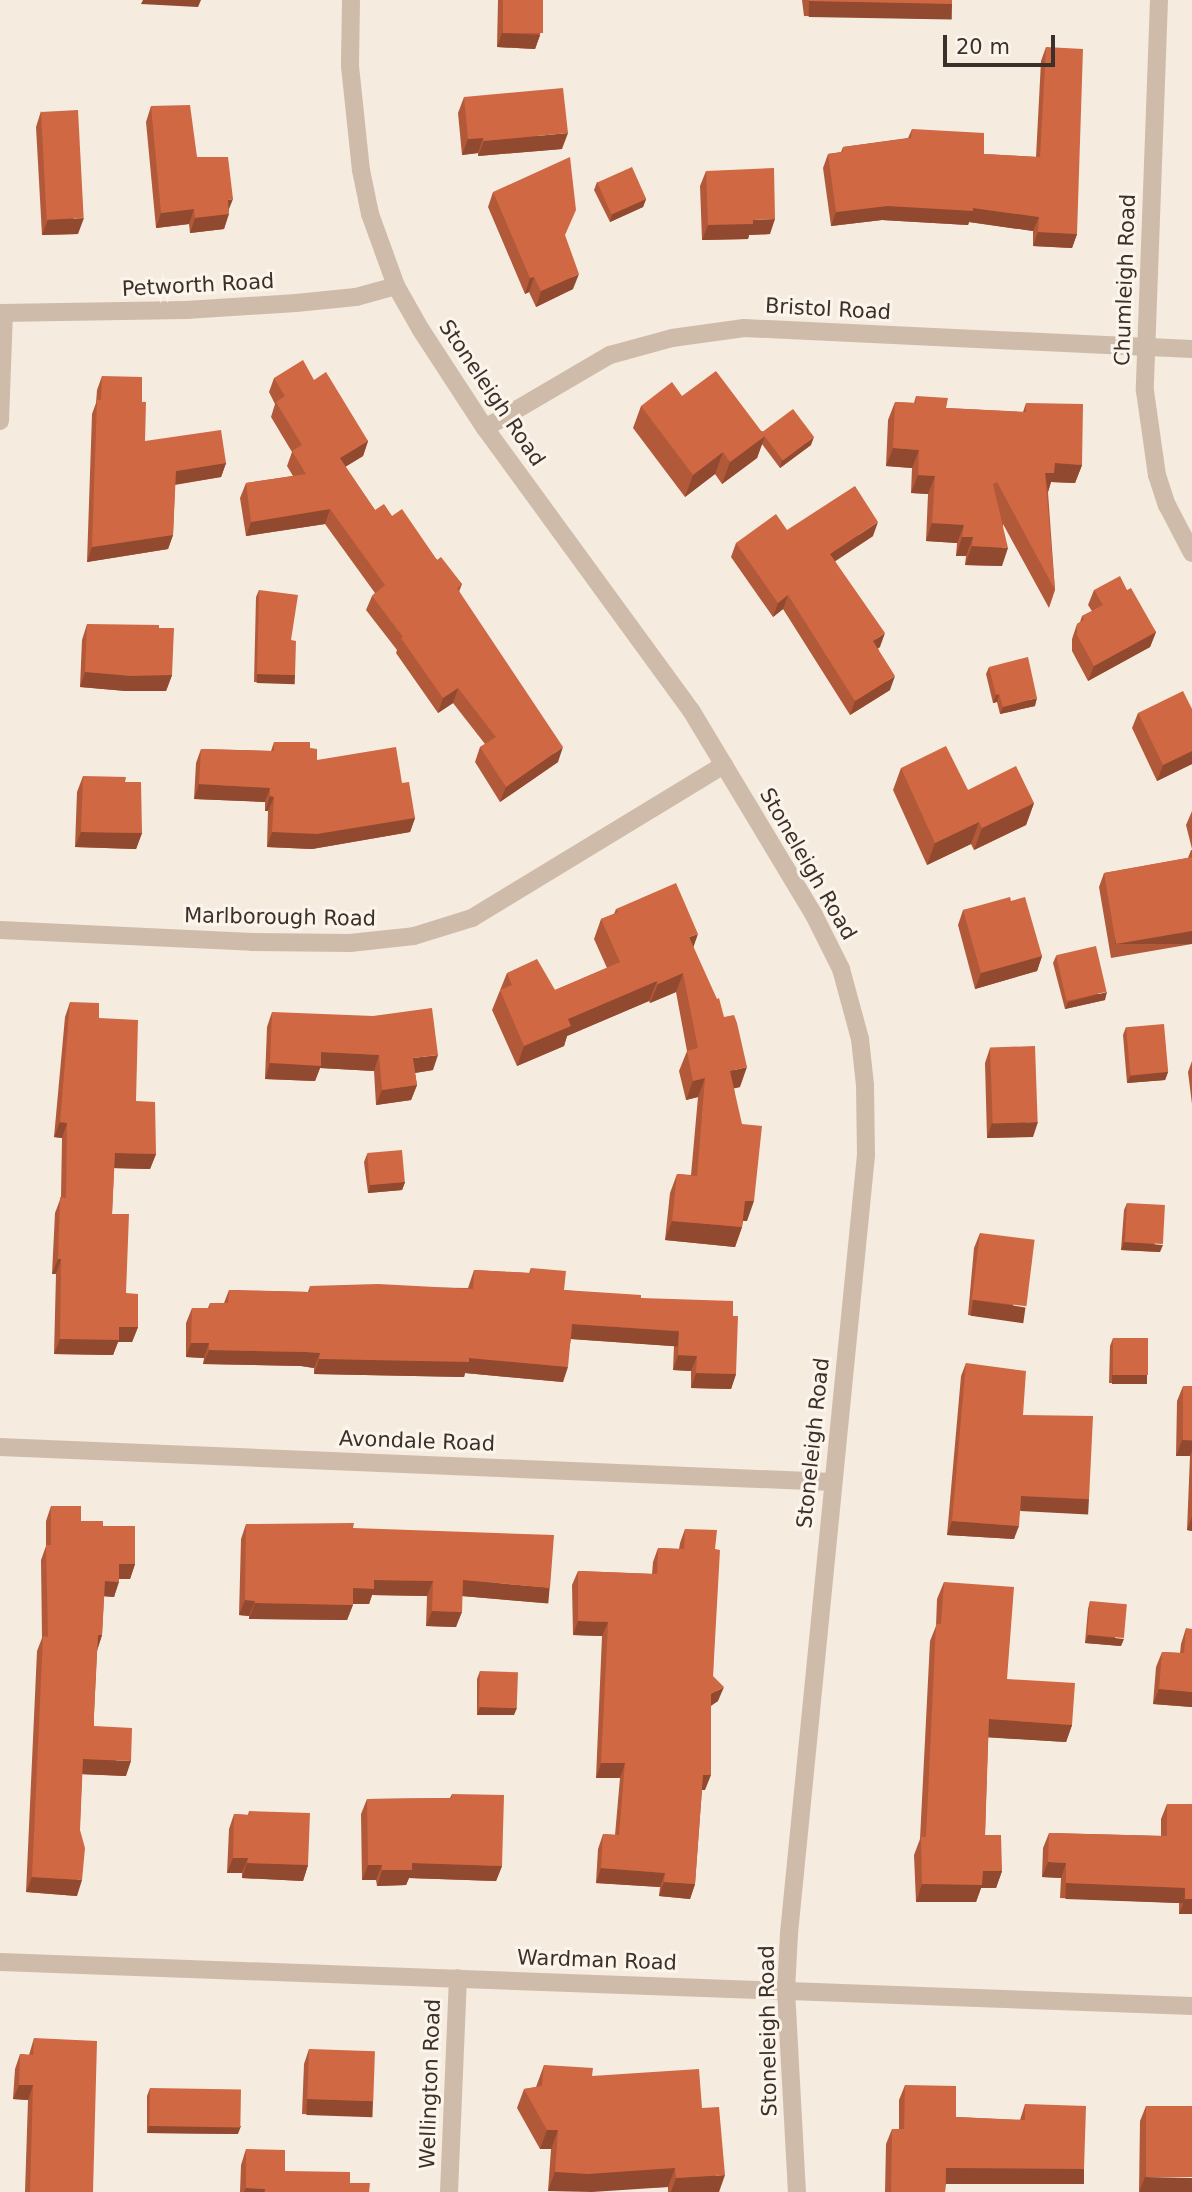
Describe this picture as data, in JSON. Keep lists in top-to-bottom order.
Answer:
{
  "streets": {
    "street": [
      "Chumleigh Road",
      "Petworth Road",
      "Bristol Road",
      "Stoneleigh Road",
      "Marlborough Road",
      "Avondale Road",
      "Wardman Road",
      "Wellington Road"
    ]
  },
  "crossings": [
    ["Chumleigh Road", "Bristol Road"],
    ["Petworth Road", "Stoneleigh Road"],
    ["Bristol Road", "Stoneleigh Road"],
    ["Stoneleigh Road", "Marlborough Road"],
    ["Stoneleigh Road", "Avondale Road"],
    ["Stoneleigh Road", "Wardman Road"],
    ["Wardman Road", "Wellington Road"]
  ],
  "scale_bar": "20 m"
}
